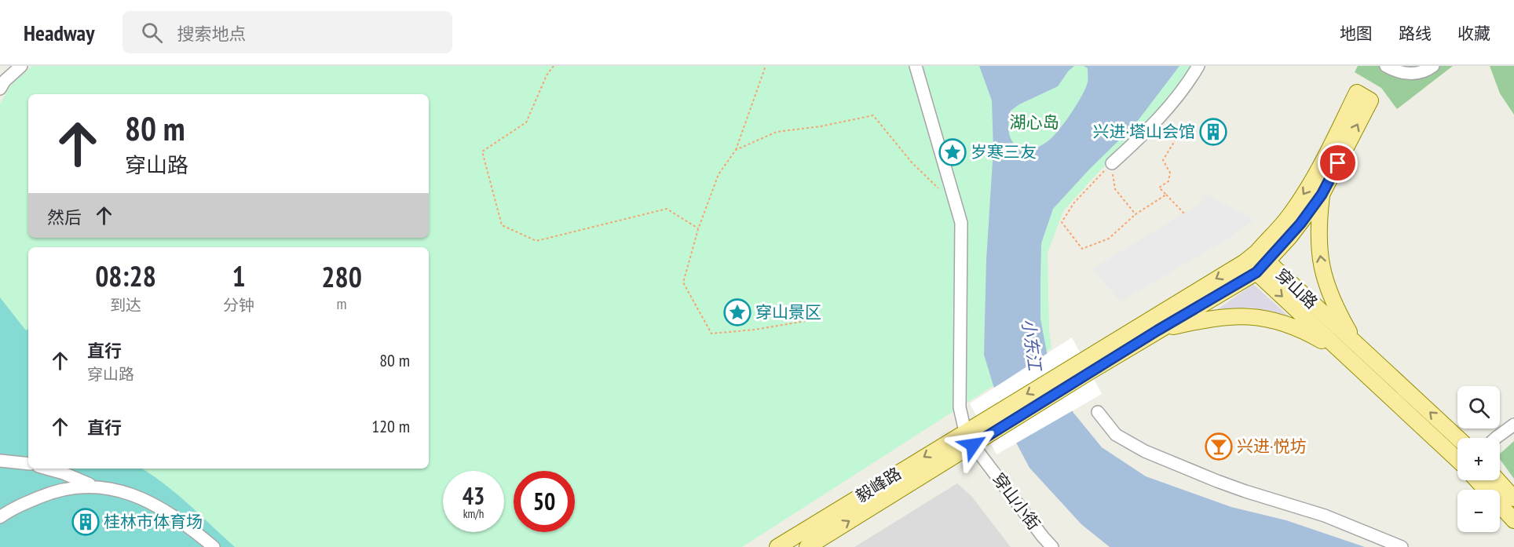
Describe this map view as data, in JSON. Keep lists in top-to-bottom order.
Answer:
{
  "streets": {
    "main road": ["穿山路", "毅峰路"],
    "street": ["穿山小街"]
  },
  "crossings": [
    ["穿山路", "毅峰路"],
    ["毅峰路", "穿山小街"]
  ],
  "water": ["小东江"],
  "parks": ["湖心岛"],
  "places": {
    "building": ["兴进·塔山会馆", "桂林市体育场"],
    "place": ["岁寒三友", "穿山景区"],
    "bar": ["兴进·悦坊"]
  },
  "page": {
    "header": "Headway",
    "search": "搜索地点",
    "nav": ["地图", "路线", "收藏"],
    "turn": ["80 m", "穿山路"],
    "then": "然后",
    "eta": [
      "08:28",
      "到达",
      "1",
      "分钟",
      "280",
      "m"
    ],
    "list": [
      {
        "name": "直行",
        "note": "穿山路",
        "value": "80 m"
      },
      {
        "name": "直行",
        "value": "120 m"
      }
    ],
    "map_buttons": ["+", "−"],
    "speed": "43 km/h",
    "limit": "50"
  }
}
